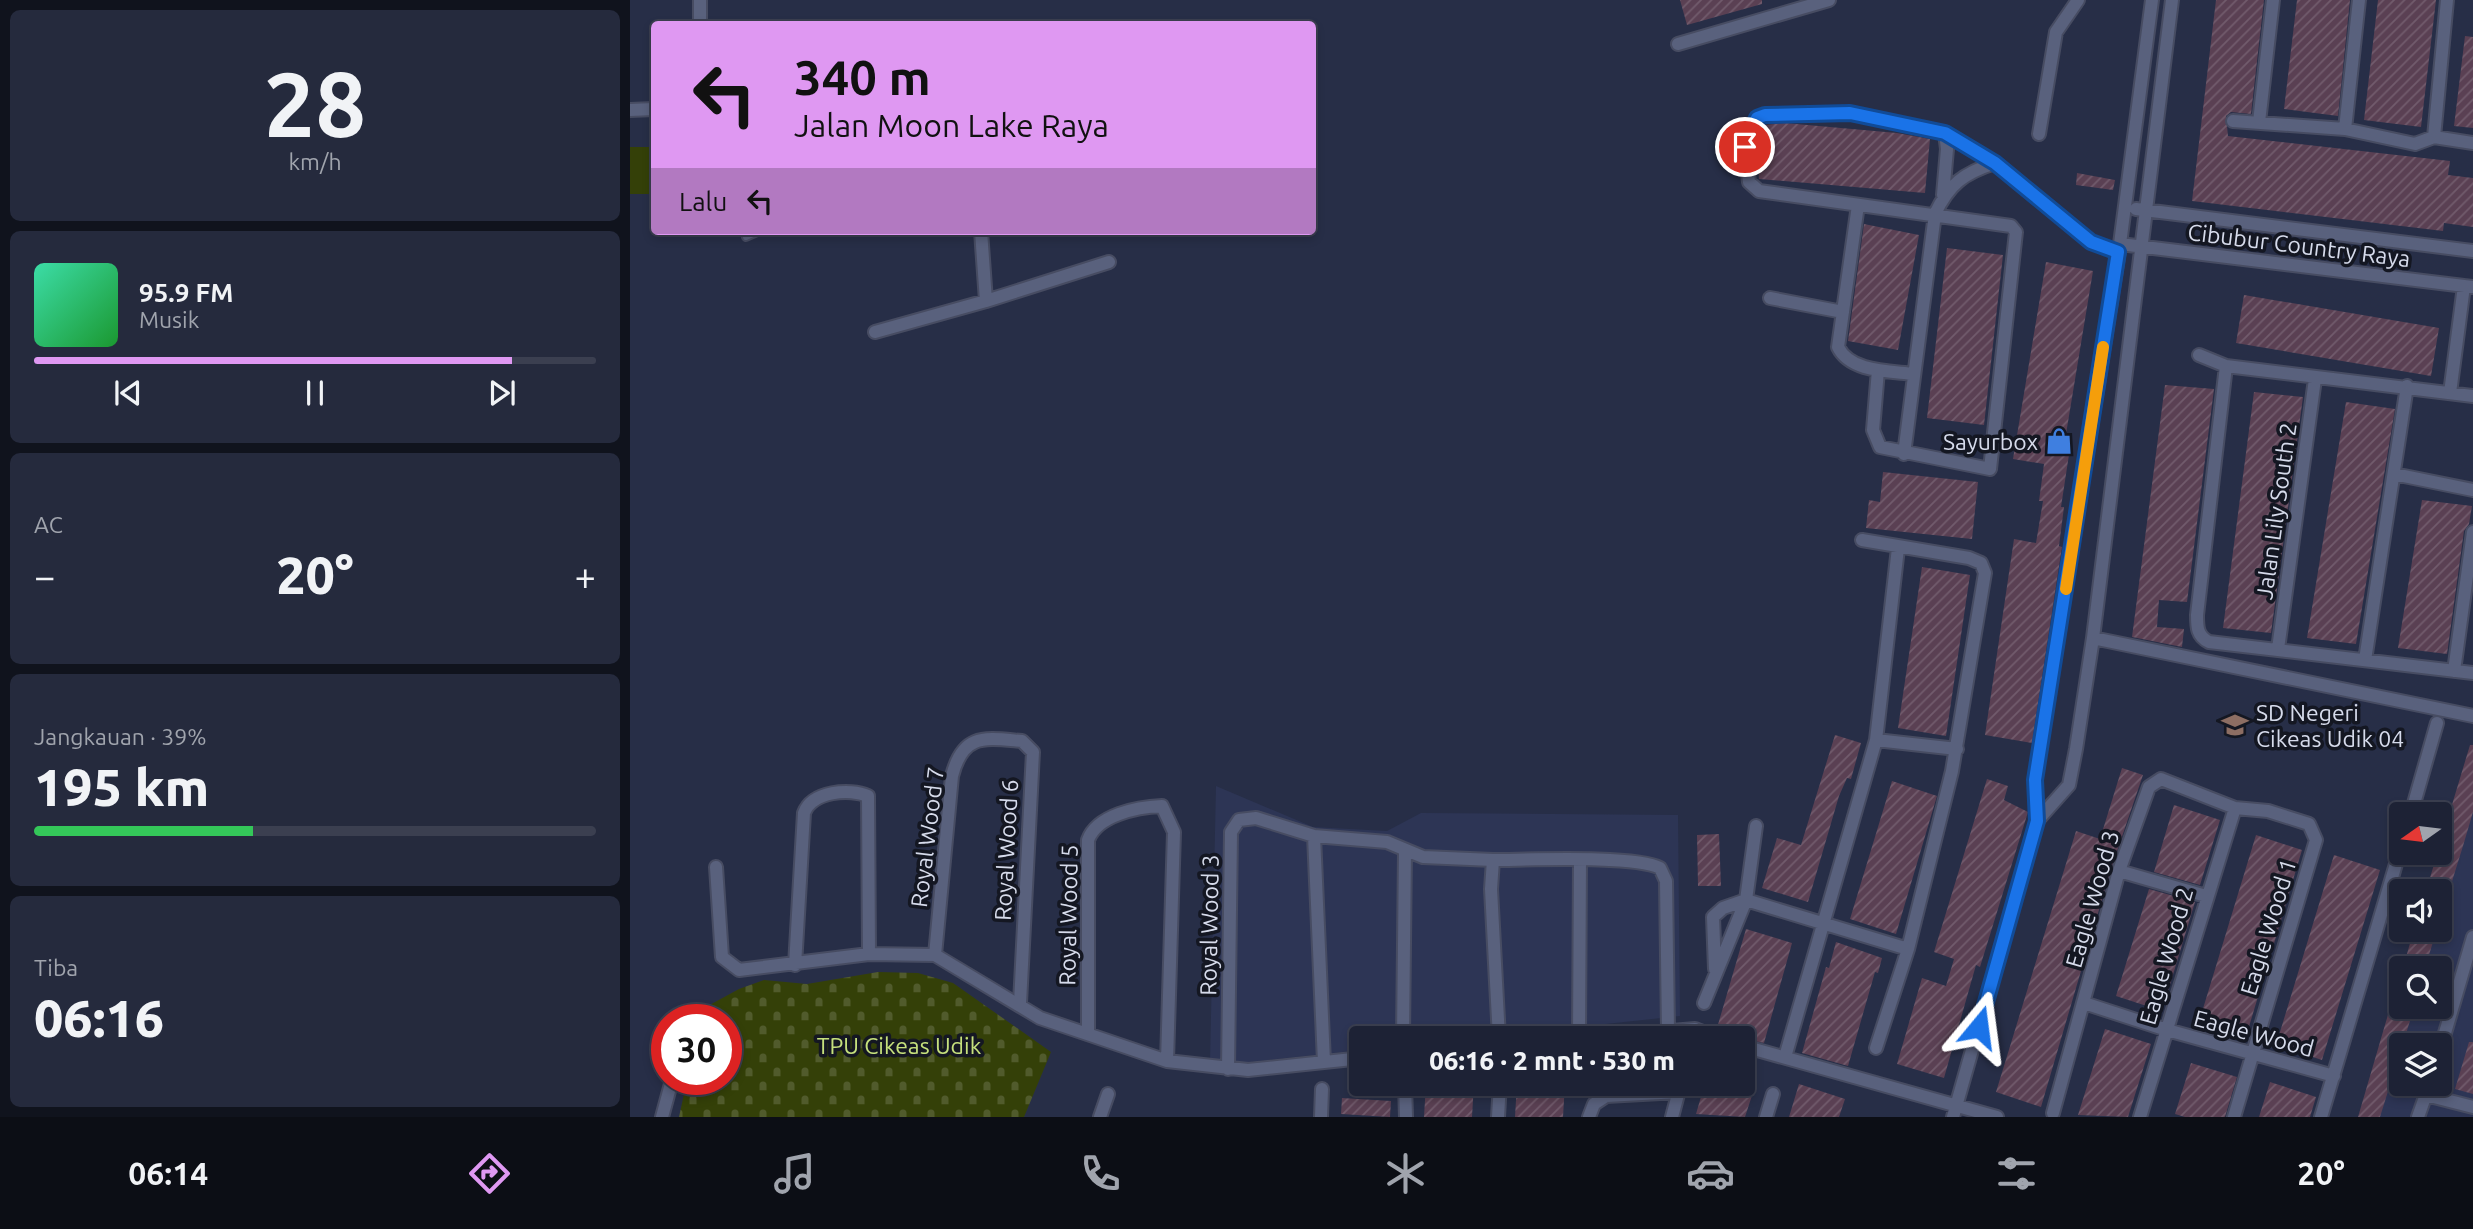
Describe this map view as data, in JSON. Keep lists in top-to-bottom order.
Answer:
{
  "streets": {
    "street": [
      "Cibubur Country Raya",
      "Jalan Lily South 2",
      "Royal Wood 7",
      "Royal Wood 6",
      "Eagle Wood 3",
      "Royal Wood 5",
      "Royal Wood 3",
      "Eagle Wood 1",
      "Eagle Wood 2",
      "Eagle Wood"
    ]
  },
  "crossings": [
    ["Royal Wood 7", "Royal Wood 6"],
    ["Eagle Wood 3", "Eagle Wood 1"],
    ["Eagle Wood 3", "Eagle Wood 2"],
    ["Eagle Wood 3", "Eagle Wood"],
    ["Eagle Wood 1", "Eagle Wood 2"],
    ["Eagle Wood 1", "Eagle Wood"],
    ["Eagle Wood 2", "Eagle Wood"]
  ],
  "parks": ["TPU Cikeas Udik"],
  "places": {
    "shop": ["Sayurbox"],
    "school or university": ["SD Negeri Cikeas Udik 04"]
  },
  "north": "left",
  "page": {
    "tile": [
      ["28", "km/h"],
      "AC",
      ["Jangkauan · 39%", "195 km"],
      ["Tiba", "06:16"]
    ],
    "turn": ["340 m", "Jalan Moon Lake Raya"],
    "then": "Lalu",
    "song": ["95.9 FM", "Musik"],
    "heat": ["−", "20°", "+"],
    "limit": "30",
    "trip": "06:16 · 2 mnt · 530 m",
    "tabs": ["06:14", "20°"]
  }
}
